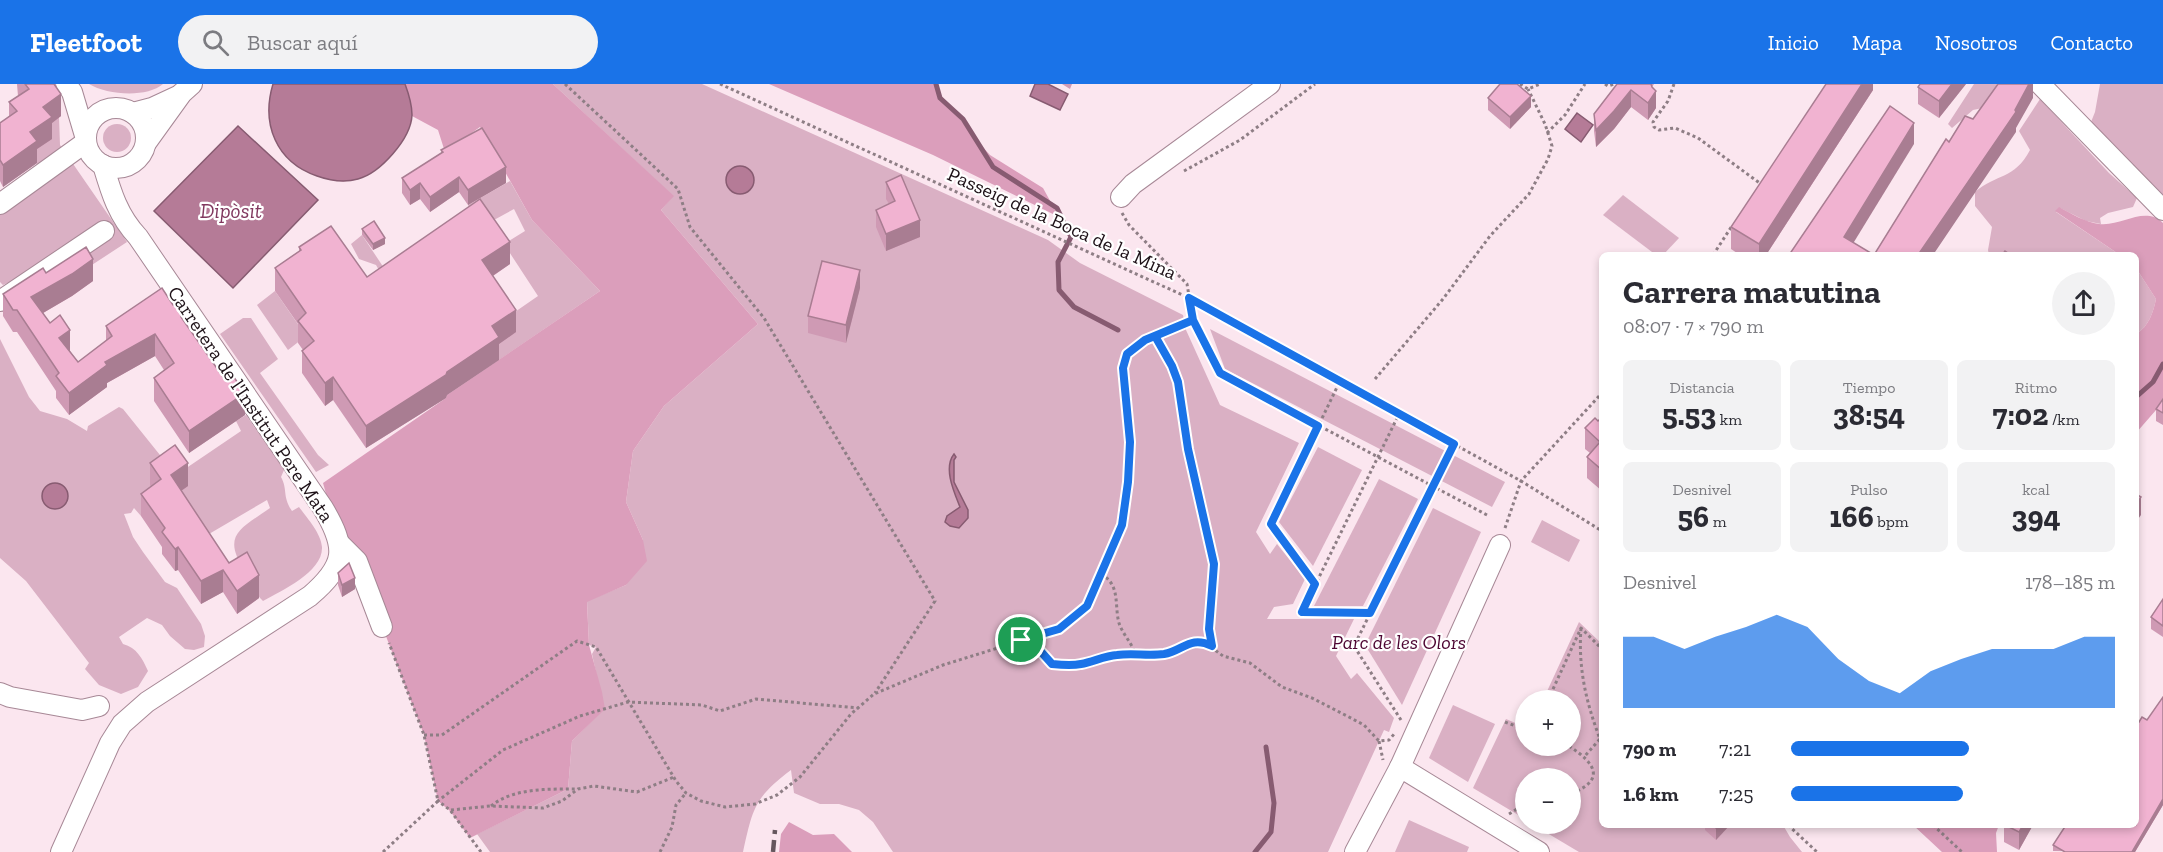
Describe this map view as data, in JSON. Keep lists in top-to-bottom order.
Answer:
{
  "streets": {
    "street": ["Carretera de l'Institut Pere Mata"],
    "path": ["Passeig de la Boca de la Mina"]
  },
  "water": ["Dipòsit"],
  "parks": ["Parc de les Olors"],
  "page": {
    "header": "Fleetfoot",
    "search": "Buscar aquí",
    "nav": [
      "Inicio",
      "Mapa",
      "Nosotros",
      "Contacto"
    ],
    "heading": ["Carrera matutina", "08:07 · 7 × 790 m"],
    "stats": [
      ["Distancia", "5.53 km"],
      ["Tiempo", "38:54"],
      ["Ritmo", "7:02 /km"],
      ["Desnivel", "56 m"],
      ["Pulso", "166 bpm"],
      ["kcal", "394"]
    ],
    "chart": ["Desnivel", "178–185 m"],
    "map_buttons": ["+", "−"],
    "list": [
      {
        "name": "790 m",
        "note": "7:21"
      },
      {
        "name": "1.6 km",
        "note": "7:25"
      }
    ]
  }
}
